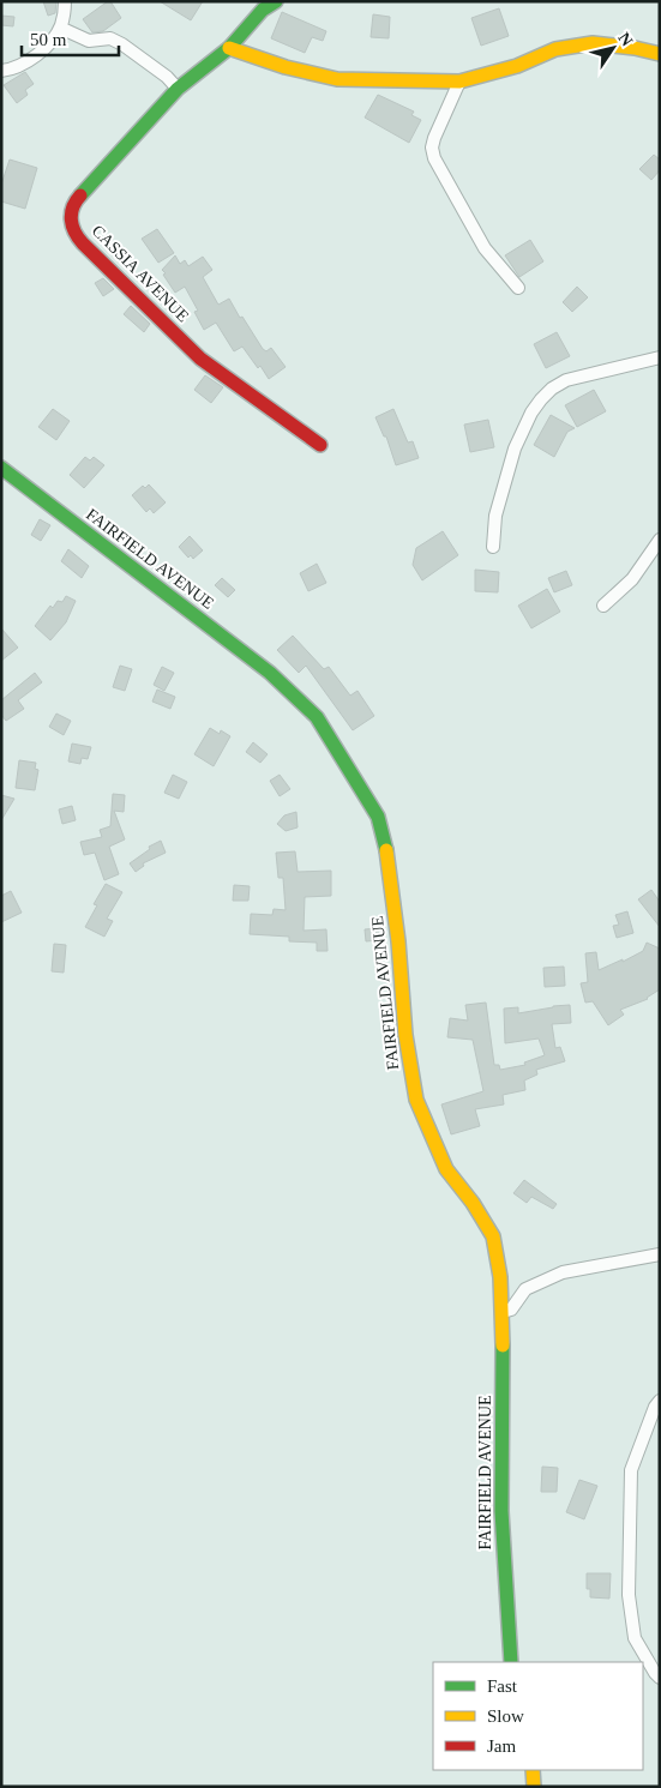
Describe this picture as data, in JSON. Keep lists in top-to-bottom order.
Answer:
{
  "streets": {
    "street": ["CASSIA AVENUE", "FAIRFIELD AVENUE"]
  },
  "legend": ["Fast", "Slow", "Jam"],
  "scale_bar": "50 m",
  "north": "top right"
}
